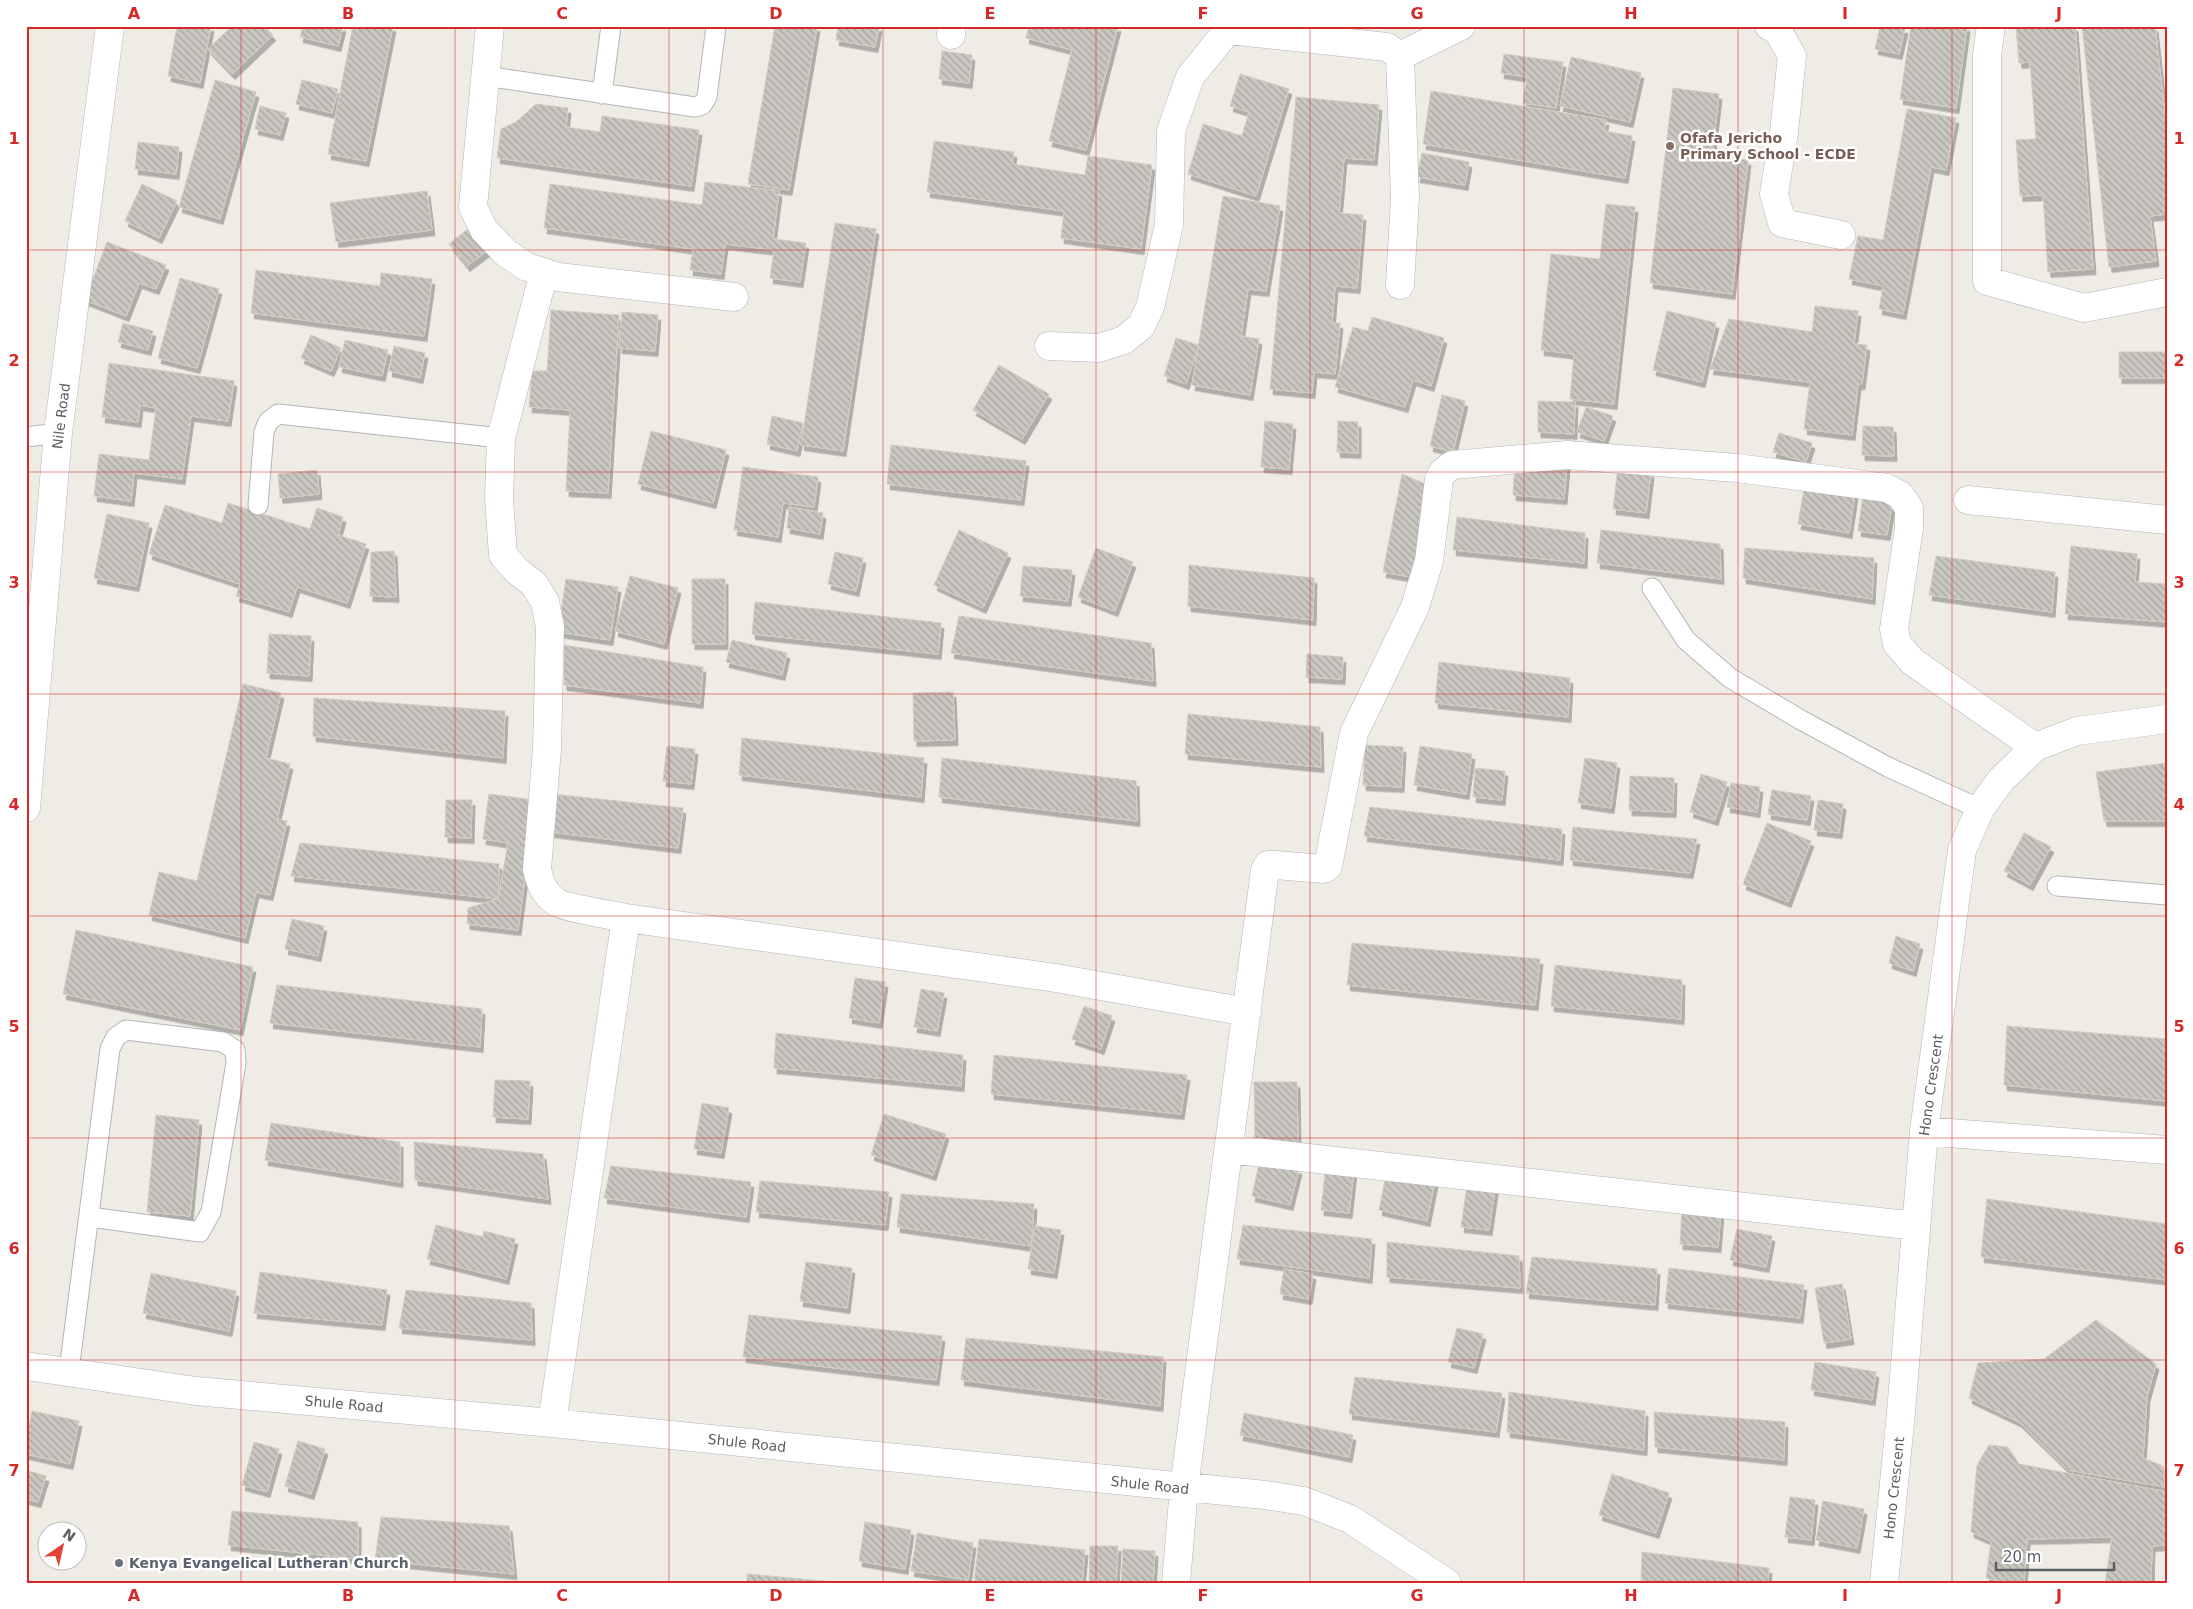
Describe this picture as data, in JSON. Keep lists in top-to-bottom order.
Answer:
{
  "streets": {
    "street": ["Nile Road", "Hono Crescent", "Shule Road"]
  },
  "places": ["Ofafa Jericho Primary School - ECDE", "Kenya Evangelical Lutheran Church"],
  "scale_bar": "20 m",
  "north": "top right",
  "grid": {
    "columns": [
      "A",
      "B",
      "C",
      "D",
      "E",
      "F",
      "G",
      "H",
      "I",
      "J"
    ],
    "rows": [
      "1",
      "2",
      "3",
      "4",
      "5",
      "6",
      "7"
    ]
  }
}
